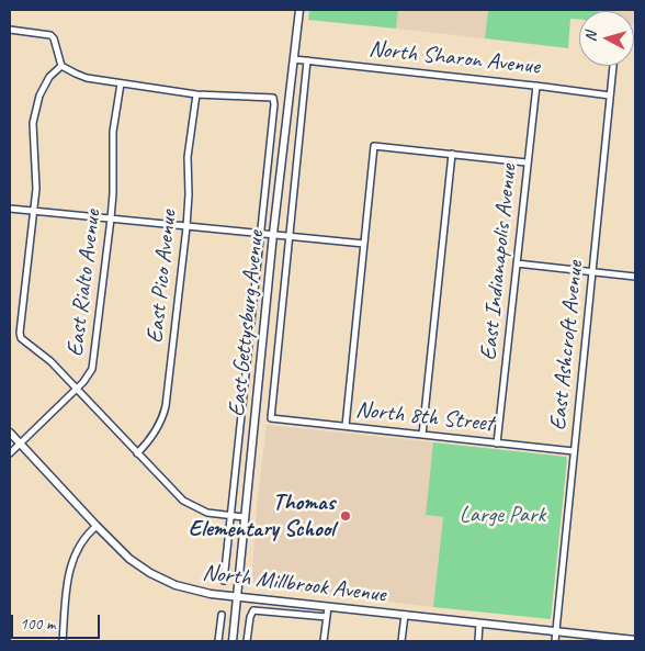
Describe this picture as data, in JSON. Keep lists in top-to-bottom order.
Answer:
{
  "streets": {
    "street": [
      "North Sharon Avenue",
      "East Indianapolis Avenue",
      "East Pico Avenue",
      "East Rialto Avenue",
      "East Gettysburg Avenue",
      "East Ashcroft Avenue",
      "North 8th Street",
      "North Millbrook Avenue"
    ]
  },
  "crossings": [
    ["North Sharon Avenue", "East Indianapolis Avenue"],
    ["North Sharon Avenue", "East Gettysburg Avenue"],
    ["North Sharon Avenue", "East Ashcroft Avenue"],
    ["East Indianapolis Avenue", "North 8th Street"],
    ["East Rialto Avenue", "North Millbrook Avenue"],
    ["East Gettysburg Avenue", "North Millbrook Avenue"],
    ["East Ashcroft Avenue", "North 8th Street"],
    ["East Ashcroft Avenue", "North Millbrook Avenue"]
  ],
  "parks": ["Large Park"],
  "places": ["Thomas Elementary School"],
  "scale_bar": "100 m",
  "north": "left"
}
